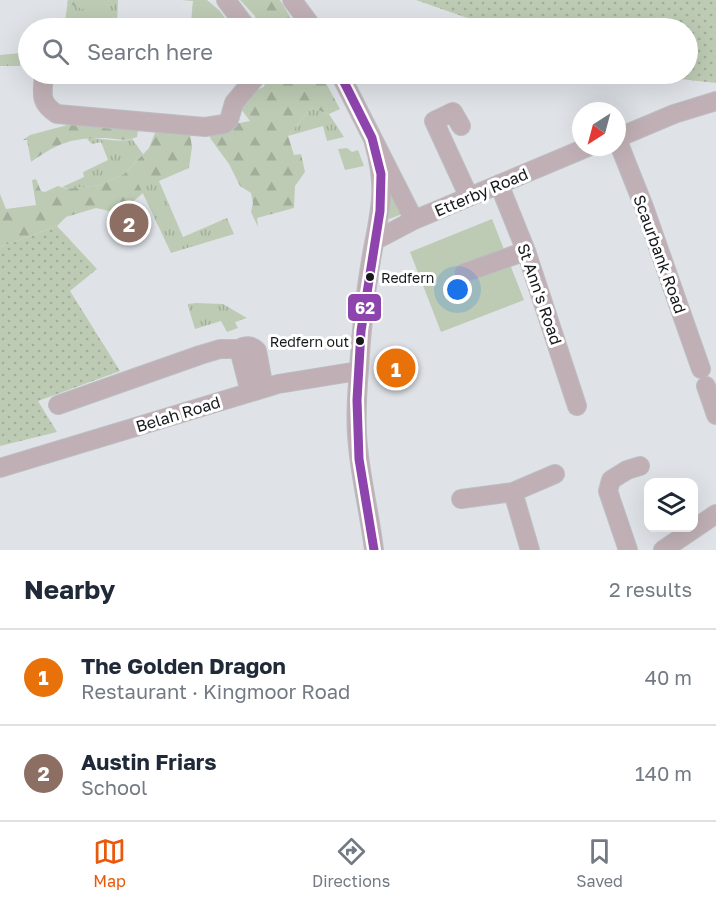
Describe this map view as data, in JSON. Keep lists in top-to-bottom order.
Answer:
{
  "streets": {
    "street": [
      "Etterby Road",
      "Scaurbank Road",
      "St Ann's Road",
      "Belah Road"
    ]
  },
  "crossings": [
    ["Etterby Road", "St Ann's Road"]
  ],
  "places": ["Redfern", "Redfern out"],
  "lines": ["transit line 62"],
  "north": "bottom left",
  "page": {
    "search": "Search here",
    "pins": ["2", "1"],
    "heading": ["Nearby", "2 results"],
    "list": [
      {
        "mark": "1",
        "name": "The Golden Dragon",
        "note": "Restaurant · Kingmoor Road",
        "value": "40 m"
      },
      {
        "mark": "2",
        "name": "Austin Friars",
        "note": "School",
        "value": "140 m"
      }
    ],
    "nav": ["Map", "Directions", "Saved"]
  }
}
